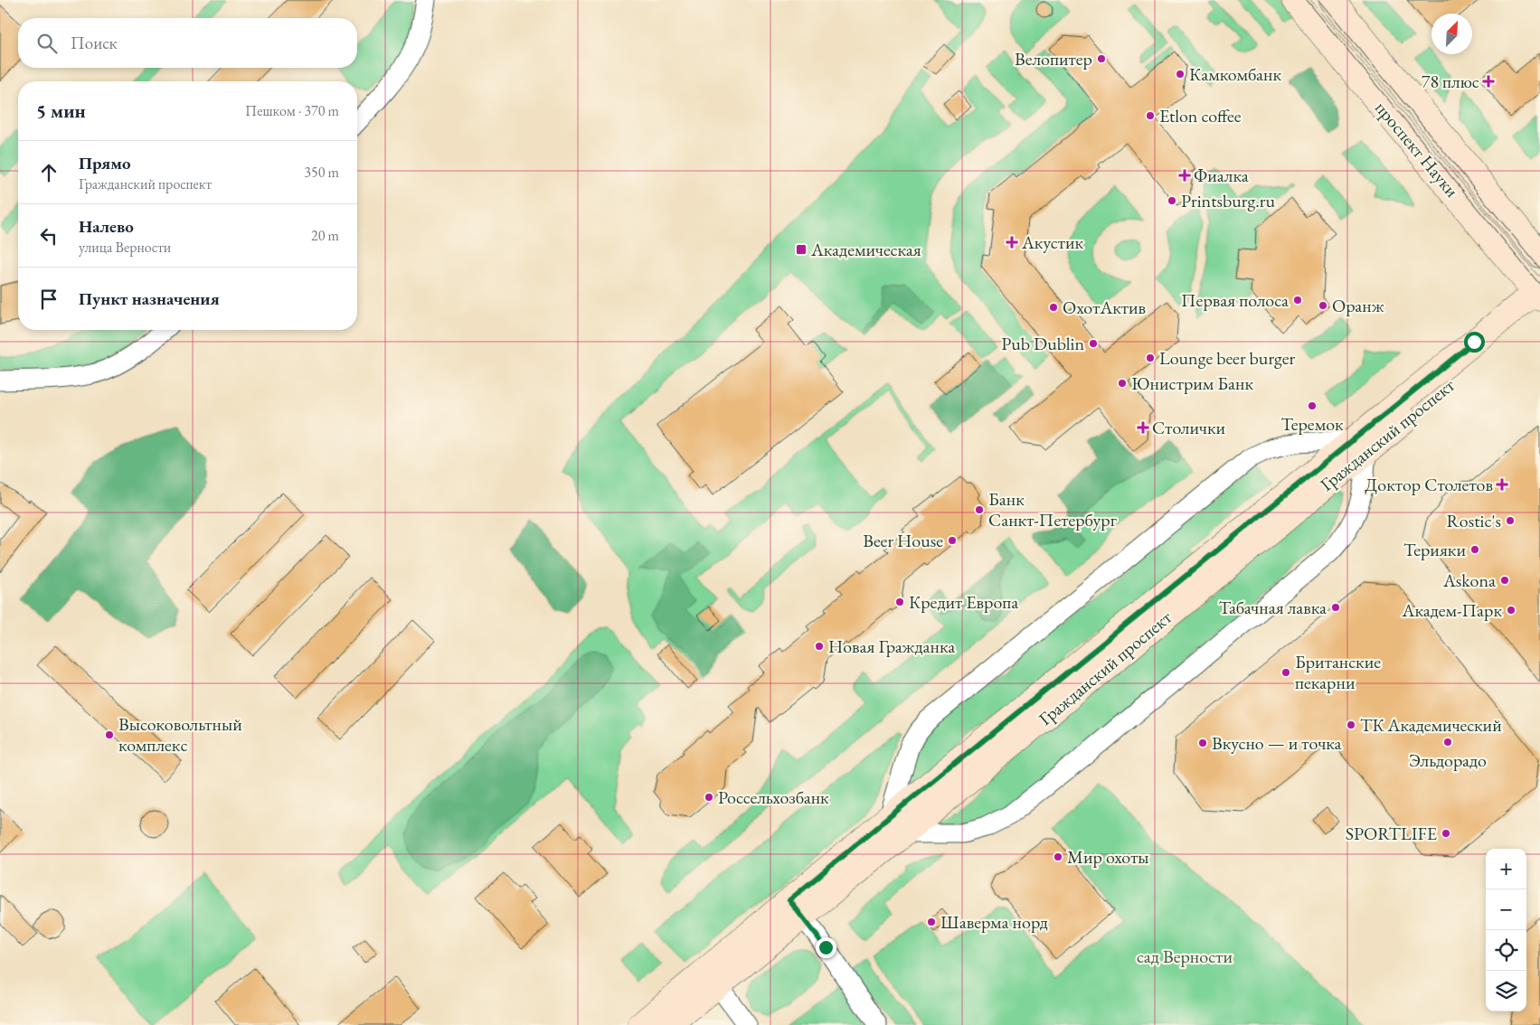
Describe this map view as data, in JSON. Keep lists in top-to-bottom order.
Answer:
{
  "streets": {
    "main road": ["проспект Науки", "Гражданский проспект"]
  },
  "crossings": [
    ["проспект Науки", "Гражданский проспект"]
  ],
  "parks": ["сад Верности"],
  "places": {
    "other": [
      "Велопитер",
      "Камкомбанк",
      "Etlon coffee",
      "Printsburg.ru",
      "Первая полоса",
      "Оранж",
      "ОхотАктив",
      "Pub Dublin",
      "Lounge beer burger",
      "Юнистрим Банк",
      "Теремок",
      "Банк Санкт-Петербург",
      "Rostic's",
      "Beer House",
      "Терияки",
      "Askona",
      "Кредит Европа",
      "Табачная лавка",
      "Академ-Парк",
      "Новая Гражданка",
      "Британские пекарни",
      "ТК Академический",
      "Высоковольтный комплекc",
      "Эльдорадо",
      "Вкусно — и точка",
      "Россельхозбанк",
      "SPORTLIFE",
      "Мир охоты",
      "Шаверма норд"
    ],
    "health": [
      "78 плюс",
      "Фиалка",
      "Акустик",
      "Столички",
      "Доктор Столетов"
    ],
    "transit": ["Академическая"]
  },
  "north": "top right",
  "page": {
    "search": "Поиск",
    "heading": ["5 мин", "Пешком · 370 m"],
    "list": [
      ["Прямо", "Гражданский проспект", "350 m"],
      ["Налево", "улица Верности", "20 m"],
      "Пункт назначения"
    ],
    "map_buttons": ["+", "−"]
  }
}
